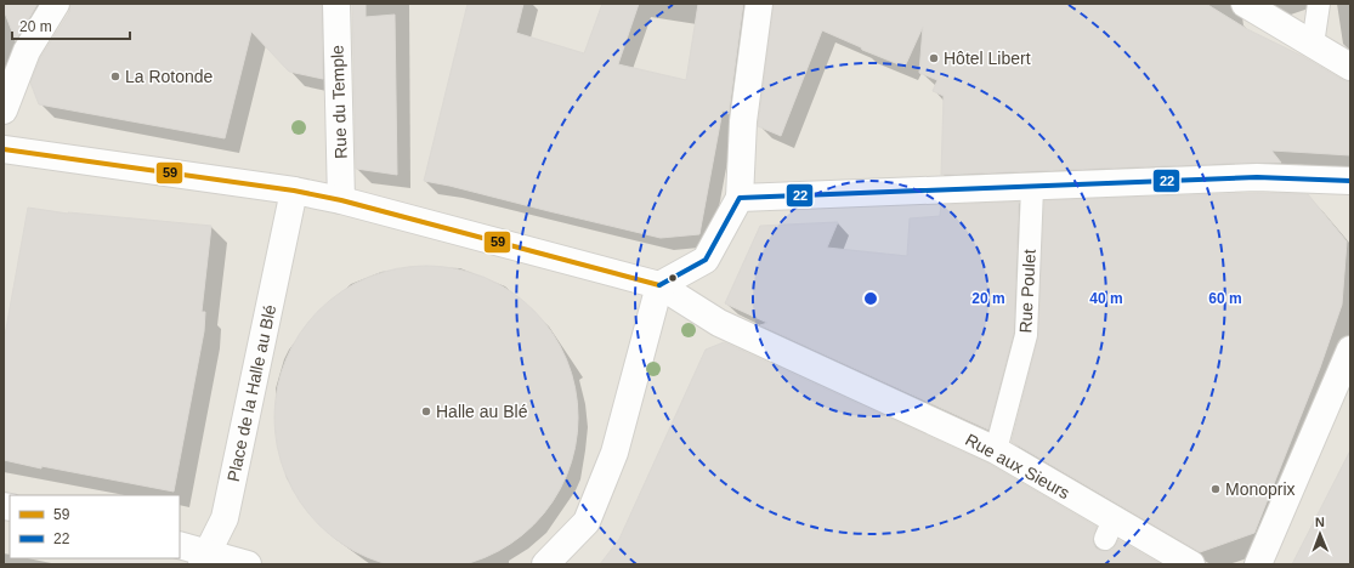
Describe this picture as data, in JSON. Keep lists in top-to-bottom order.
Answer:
{
  "streets": {
    "street": ["Rue du Temple", "Place de la Halle au Blé", "Rue aux Sieurs"],
    "lane": ["Rue Poulet"]
  },
  "crossings": [
    ["Rue du Temple", "Rue aux Sieurs"],
    ["Rue Poulet", "Rue aux Sieurs"],
    ["Place de la Halle au Blé", "Rue aux Sieurs"]
  ],
  "places": [
    "Hôtel Libert",
    "La Rotonde",
    "Halle au Blé",
    "Monoprix"
  ],
  "lines": ["transit line 59", "transit line 22"],
  "legend": ["59", "22"],
  "scale_bar": "20 m",
  "north": "top",
  "rings": ["20 m", "40 m", "60 m"]
}
